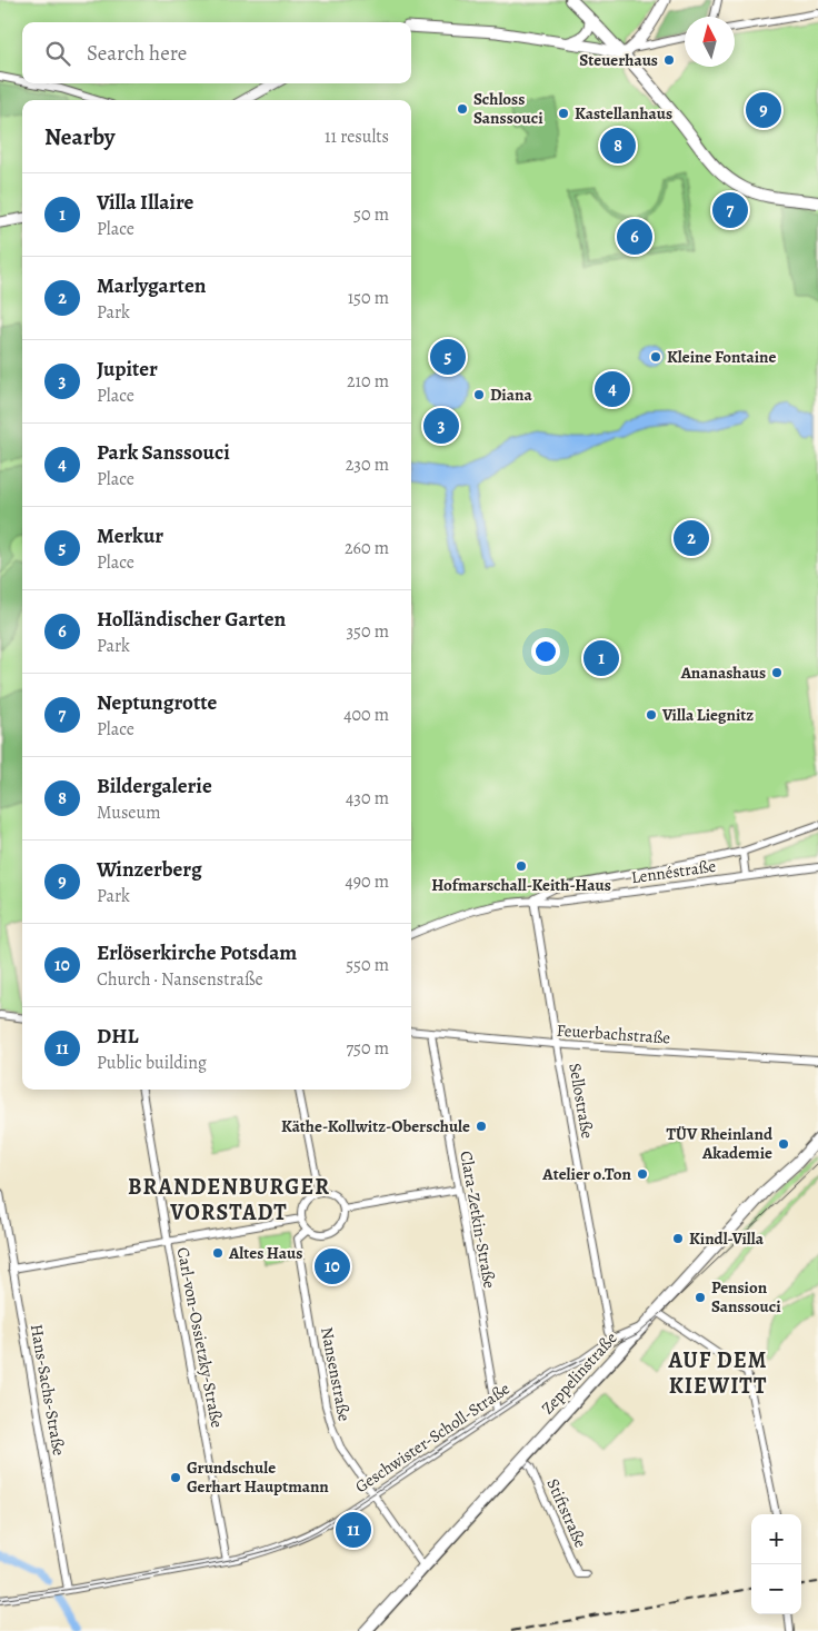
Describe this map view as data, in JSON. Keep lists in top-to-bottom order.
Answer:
{
  "streets": {
    "main road": ["Zeppelinstraße"],
    "street": [
      "Lennéstraße",
      "Feuerbachstraße",
      "Sellostraße",
      "Clara-Zetkin-Straße",
      "Carl-von-Ossietzky-Straße",
      "Nansenstraße",
      "Hans-Sachs-Straße",
      "Geschwister-Scholl-Straße",
      "Stiftstraße"
    ]
  },
  "crossings": [
    ["Lennéstraße", "Sellostraße"],
    ["Feuerbachstraße", "Sellostraße"],
    ["Feuerbachstraße", "Clara-Zetkin-Straße"],
    ["Sellostraße", "Geschwister-Scholl-Straße"],
    ["Clara-Zetkin-Straße", "Geschwister-Scholl-Straße"],
    ["Carl-von-Ossietzky-Straße", "Geschwister-Scholl-Straße"],
    ["Zeppelinstraße", "Nansenstraße"],
    ["Zeppelinstraße", "Geschwister-Scholl-Straße"],
    ["Zeppelinstraße", "Stiftstraße"],
    ["Nansenstraße", "Geschwister-Scholl-Straße"],
    ["Hans-Sachs-Straße", "Geschwister-Scholl-Straße"]
  ],
  "districts": ["BRANDENBURGER VORSTADT", "AUF DEM KIEWITT"],
  "places": [
    "Steuerhaus",
    "Schloss Sanssouci",
    "Kastellanhaus",
    "Kleine Fontaine",
    "Diana",
    "Ananashaus",
    "Villa Liegnitz",
    "Hofmarschall-Keith-Haus",
    "Käthe-Kollwitz-Oberschule",
    "TÜV Rheinland Akademie",
    "Atelier o.Ton",
    "Kindl-Villa",
    "Altes Haus",
    "Pension Sanssouci",
    "Grundschule Gerhart Hauptmann"
  ],
  "north": "top",
  "page": {
    "search": "Search here",
    "pins": [
      "9",
      "8",
      "7",
      "6",
      "5",
      "4",
      "3",
      "2",
      "1",
      "10",
      "11"
    ],
    "heading": ["Nearby", "11 results"],
    "list": [
      {
        "mark": "1",
        "name": "Villa Illaire",
        "note": "Place",
        "value": "50 m"
      },
      {
        "mark": "2",
        "name": "Marlygarten",
        "note": "Park",
        "value": "150 m"
      },
      {
        "mark": "3",
        "name": "Jupiter",
        "note": "Place",
        "value": "210 m"
      },
      {
        "mark": "4",
        "name": "Park Sanssouci",
        "note": "Place",
        "value": "230 m"
      },
      {
        "mark": "5",
        "name": "Merkur",
        "note": "Place",
        "value": "260 m"
      },
      {
        "mark": "6",
        "name": "Holländischer Garten",
        "note": "Park",
        "value": "350 m"
      },
      {
        "mark": "7",
        "name": "Neptungrotte",
        "note": "Place",
        "value": "400 m"
      },
      {
        "mark": "8",
        "name": "Bildergalerie",
        "note": "Museum",
        "value": "430 m"
      },
      {
        "mark": "9",
        "name": "Winzerberg",
        "note": "Park",
        "value": "490 m"
      },
      {
        "mark": "10",
        "name": "Erlöserkirche Potsdam",
        "note": "Church · Nansenstraße",
        "value": "550 m"
      },
      {
        "mark": "11",
        "name": "DHL",
        "note": "Public building",
        "value": "750 m"
      }
    ],
    "map_buttons": ["+", "−"]
  }
}
